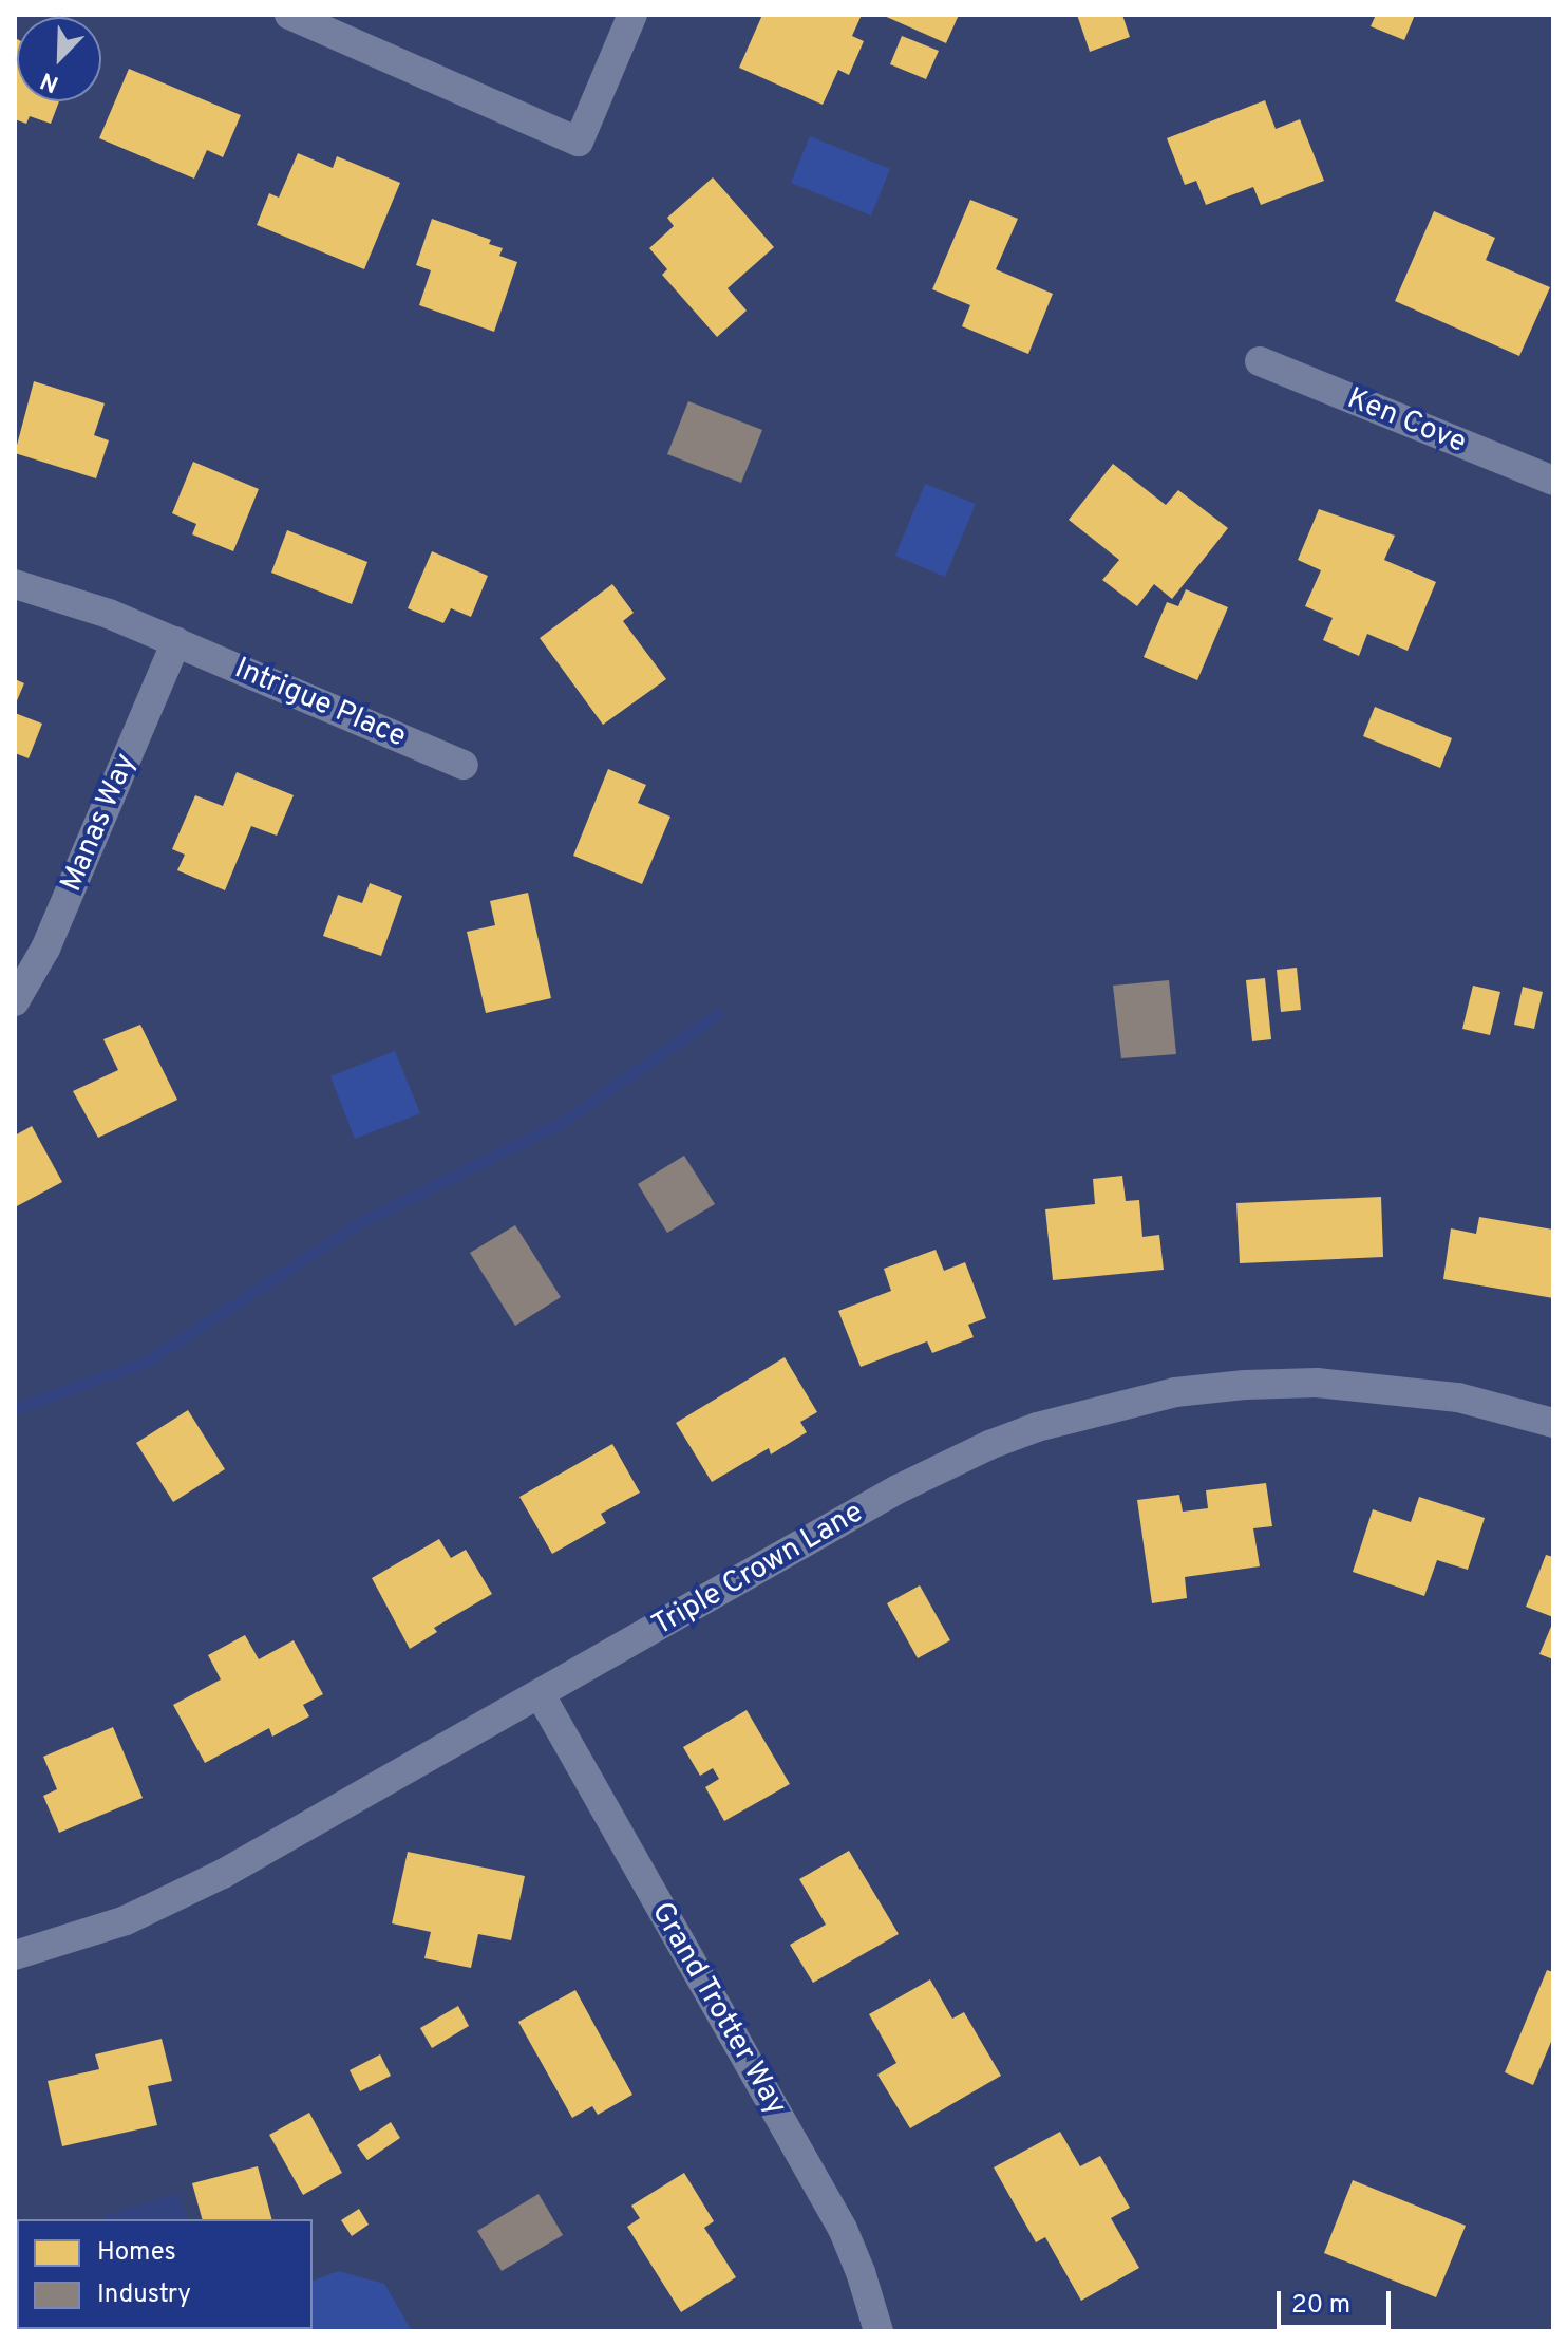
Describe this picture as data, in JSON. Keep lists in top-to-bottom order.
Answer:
{
  "streets": {
    "street": [
      "Ken Cove",
      "Intrigue Place",
      "Manas Way",
      "Triple Crown Lane",
      "Grand Trotter Way"
    ]
  },
  "crossings": [
    ["Intrigue Place", "Manas Way"],
    ["Triple Crown Lane", "Grand Trotter Way"]
  ],
  "legend": ["Homes", "Industry"],
  "scale_bar": "20 m",
  "north": "bottom left"
}
